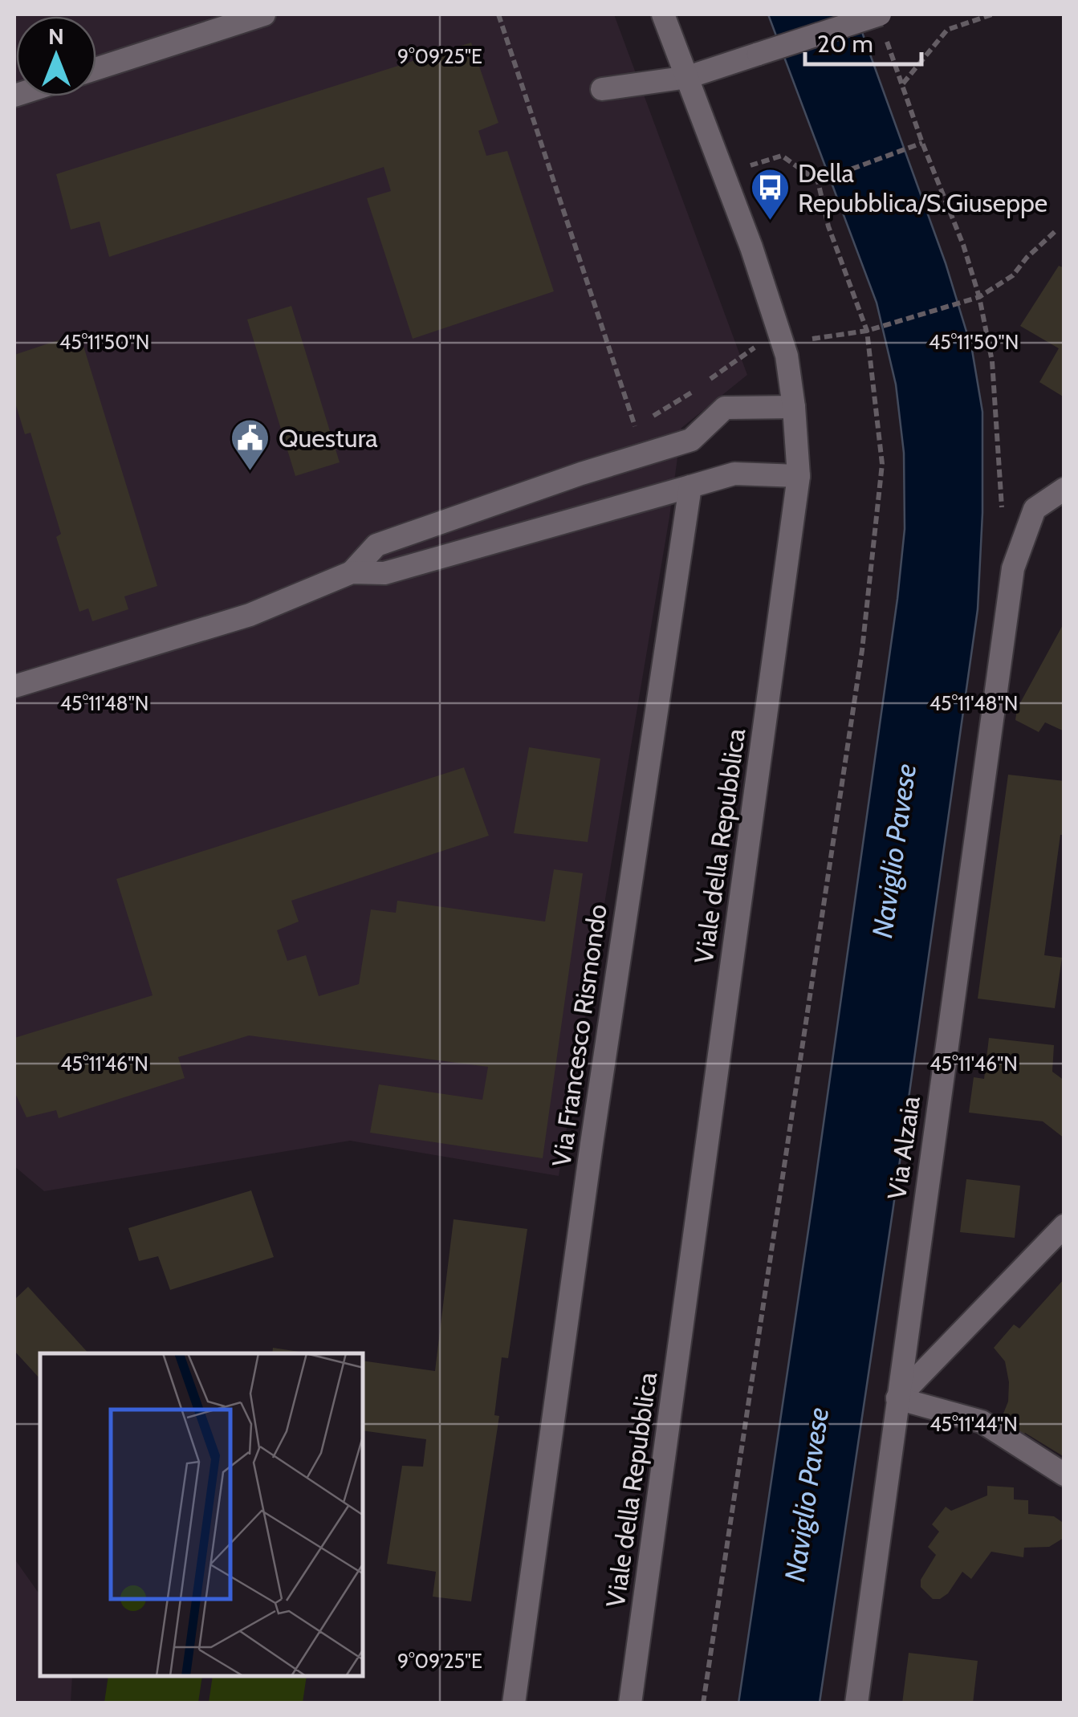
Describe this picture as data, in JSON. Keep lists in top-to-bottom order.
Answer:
{
  "streets": {
    "street": ["Viale della Repubblica", "Via Francesco Rismondo", "Via Alzaia"]
  },
  "water": ["Naviglio Pavese"],
  "places": {
    "bus stop": ["Della Repubblica/S.Giuseppe"],
    "public building": ["Questura"]
  },
  "scale_bar": "20 m",
  "north": "top",
  "coordinates": [
    "9°09'25\"E",
    "45°11'50\"N",
    "45°11'48\"N",
    "45°11'46\"N",
    "45°11'44\"N"
  ]
}
